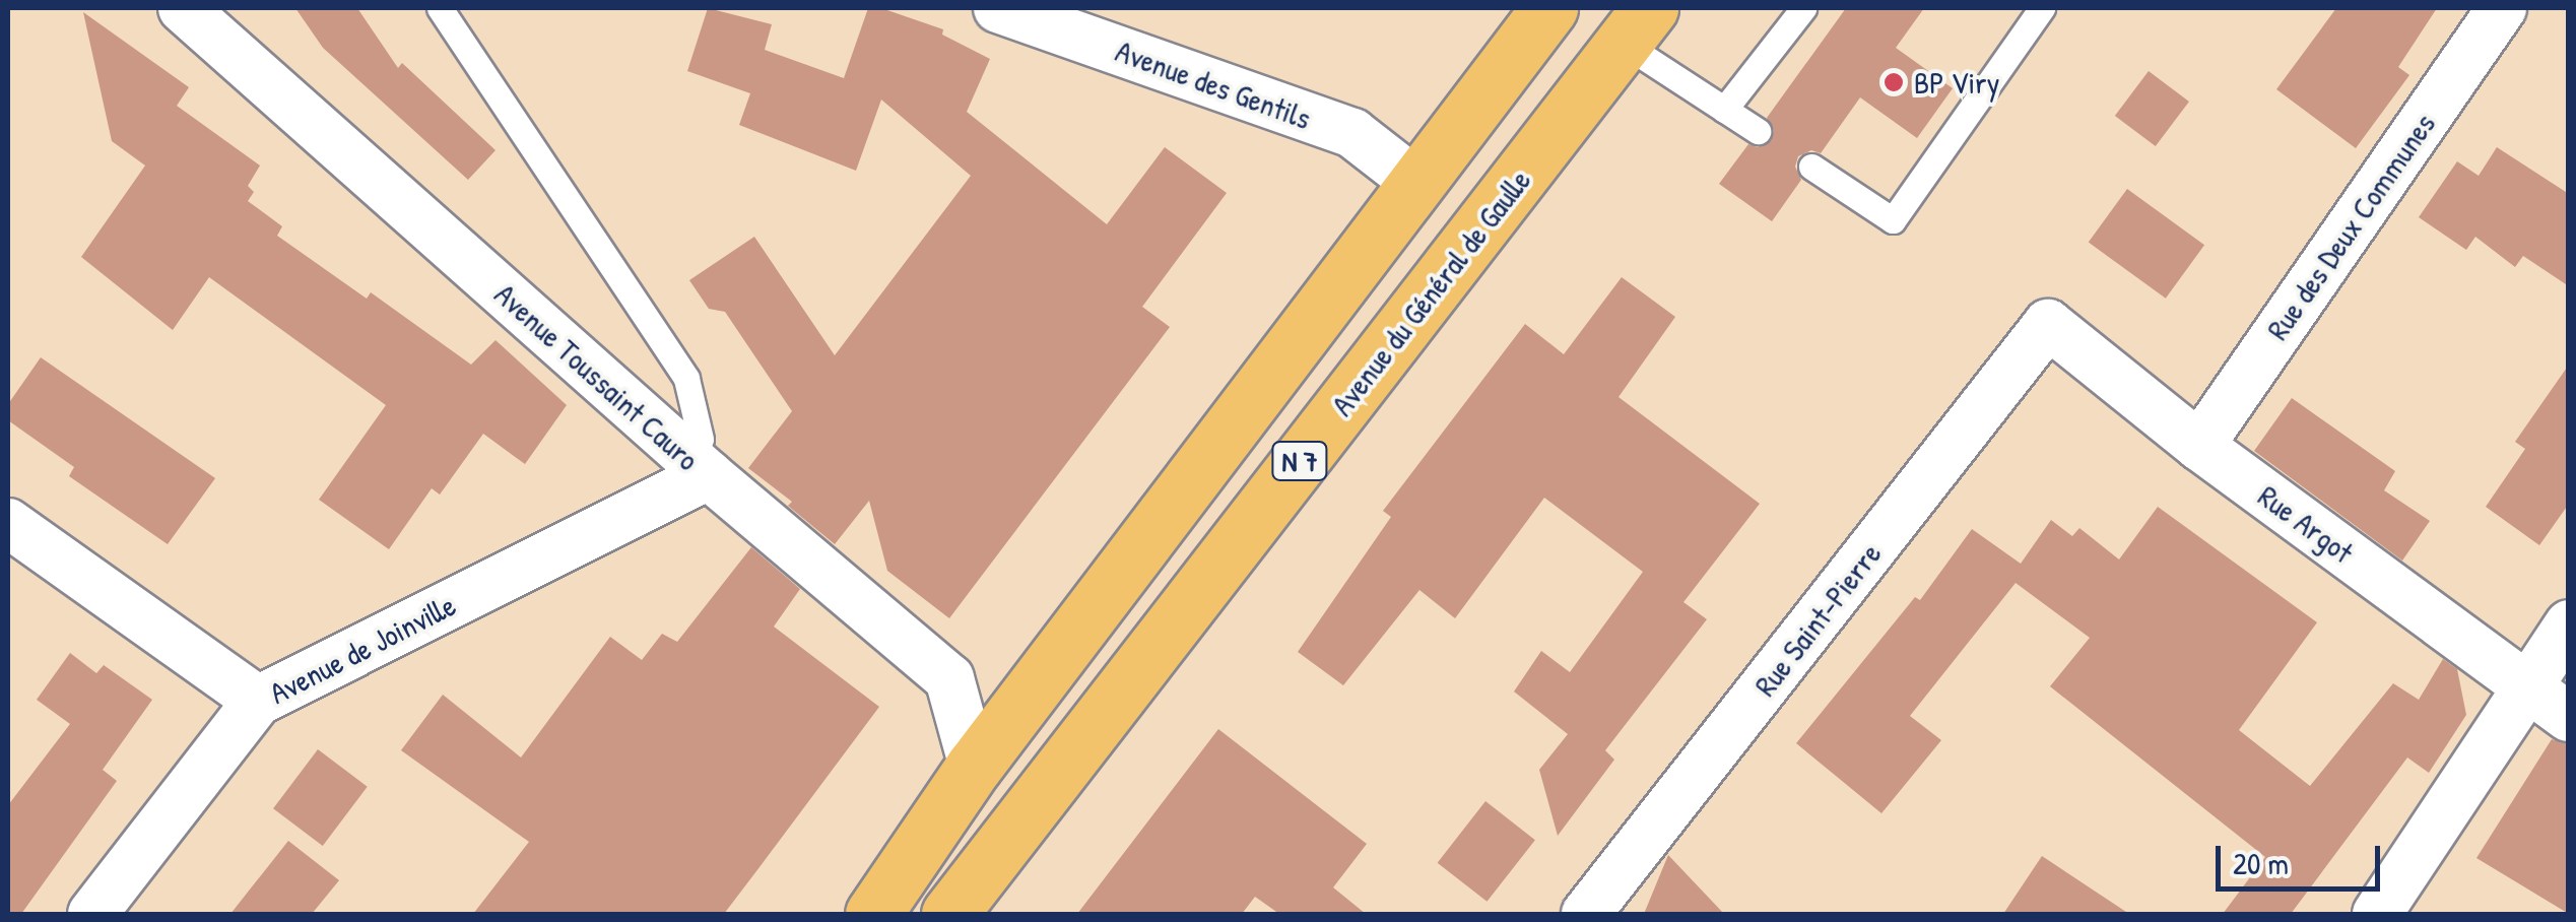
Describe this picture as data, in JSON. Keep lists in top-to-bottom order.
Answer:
{
  "streets": {
    "main road": ["Avenue du Général de Gaulle", "N 7"],
    "street": [
      "Avenue des Gentils",
      "Rue des Deux Communes",
      "Avenue Toussaint Cauro",
      "Rue Argot",
      "Rue Saint-Pierre",
      "Avenue de Joinville"
    ]
  },
  "crossings": [
    ["Avenue des Gentils", "N 7"],
    ["Rue des Deux Communes", "Rue Argot"],
    ["Avenue Toussaint Cauro", "N 7"],
    ["Avenue Toussaint Cauro", "Avenue de Joinville"],
    ["Rue Argot", "Rue Saint-Pierre"]
  ],
  "places": ["BP Viry"],
  "scale_bar": "20 m"
}
